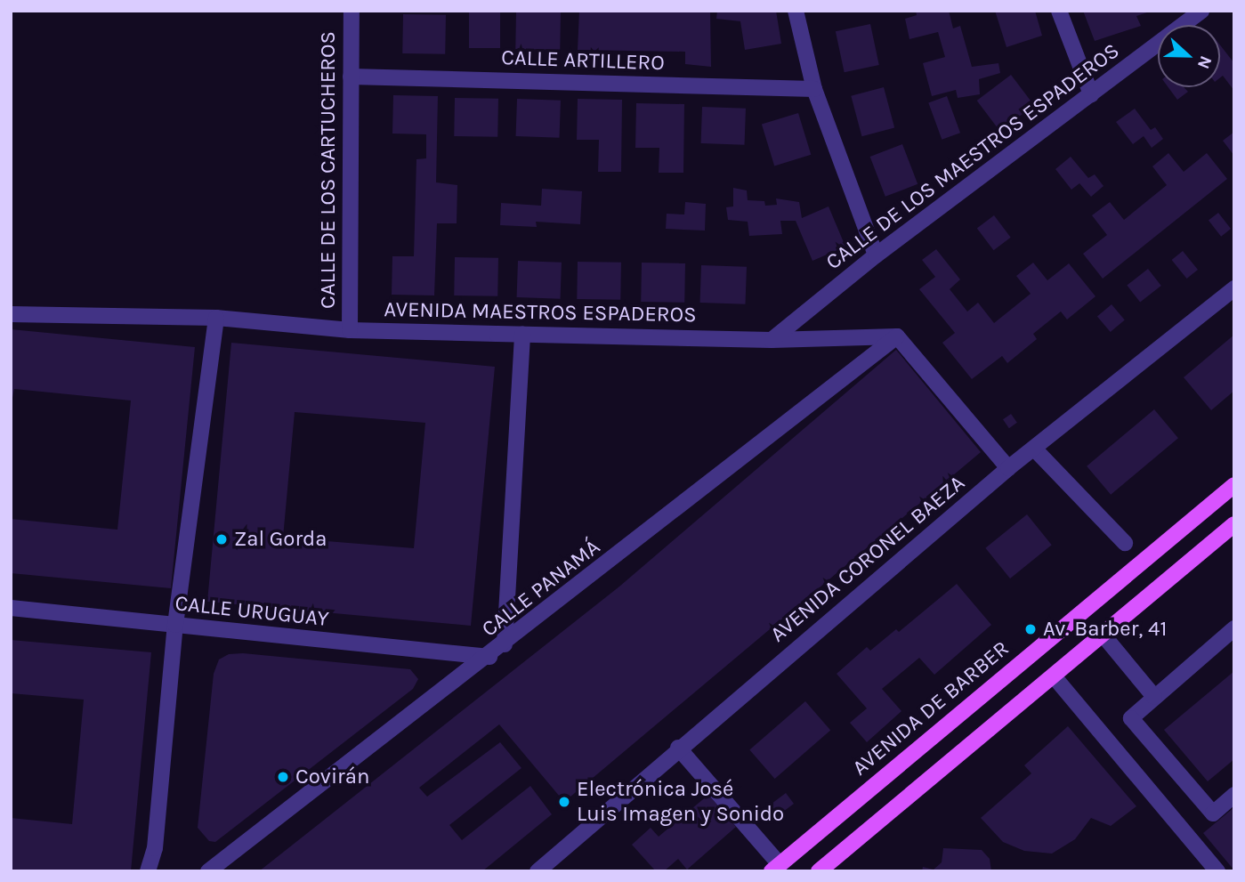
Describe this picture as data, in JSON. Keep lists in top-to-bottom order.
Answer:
{
  "streets": {
    "main road": ["AVENIDA DE BARBER"],
    "street": [
      "CALLE ARTILLERO",
      "CALLE DE LOS MAESTROS ESPADEROS",
      "CALLE DE LOS CARTUCHEROS",
      "AVENIDA MAESTROS ESPADEROS",
      "AVENIDA CORONEL BAEZA",
      "CALLE PANAMÁ",
      "CALLE URUGUAY"
    ]
  },
  "crossings": [
    ["CALLE ARTILLERO", "CALLE DE LOS CARTUCHEROS"],
    ["CALLE DE LOS MAESTROS ESPADEROS", "AVENIDA MAESTROS ESPADEROS"],
    ["CALLE DE LOS CARTUCHEROS", "AVENIDA MAESTROS ESPADEROS"],
    ["AVENIDA MAESTROS ESPADEROS", "CALLE PANAMÁ"],
    ["CALLE PANAMÁ", "CALLE URUGUAY"]
  ],
  "places": [
    "Zal Gorda",
    "Av. Barber, 41",
    "Covirán",
    "Electrónica José Luis Imagen y Sonido"
  ],
  "north": "right"
}
